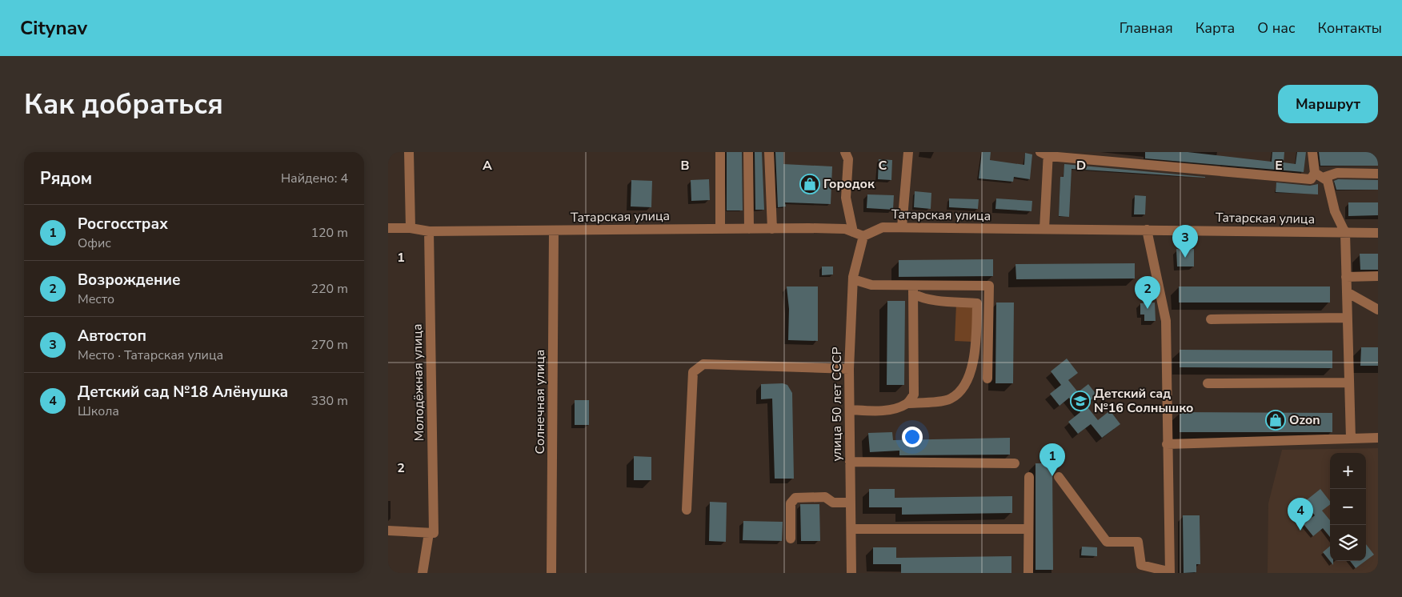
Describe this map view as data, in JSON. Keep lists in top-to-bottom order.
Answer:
{
  "streets": {
    "street": [
      "Татарская улица",
      "Молодёжная улица",
      "Солнечная улица",
      "улица 50 лет СССР"
    ]
  },
  "crossings": [
    ["Татарская улица", "Молодёжная улица"],
    ["Татарская улица", "Солнечная улица"],
    ["Татарская улица", "улица 50 лет СССР"]
  ],
  "places": {
    "shop": ["Городок", "Ozon"],
    "school or university": ["Детский сад №16 Солнышко"]
  },
  "page": {
    "header": "Citynav",
    "nav": [
      "Главная",
      "Карта",
      "О нас",
      "Контакты"
    ],
    "buttons": "Маршрут",
    "title": "Как добраться",
    "heading": ["Рядом", "Найдено: 4"],
    "list": [
      {
        "mark": "1",
        "name": "Росгосстрах",
        "note": "Офис",
        "value": "120 m"
      },
      {
        "mark": "2",
        "name": "Возрождение",
        "note": "Место",
        "value": "220 m"
      },
      {
        "mark": "3",
        "name": "Автостоп",
        "note": "Место · Татарская улица",
        "value": "270 m"
      },
      {
        "mark": "4",
        "name": "Детский сад №18 Алёнушка",
        "note": "Школа",
        "value": "330 m"
      }
    ],
    "pins": [
      "3",
      "2",
      "1",
      "4"
    ],
    "map_buttons": ["+", "−"]
  },
  "grid": {
    "columns": [
      "A",
      "B",
      "C",
      "D",
      "E"
    ],
    "rows": ["1", "2"]
  }
}
